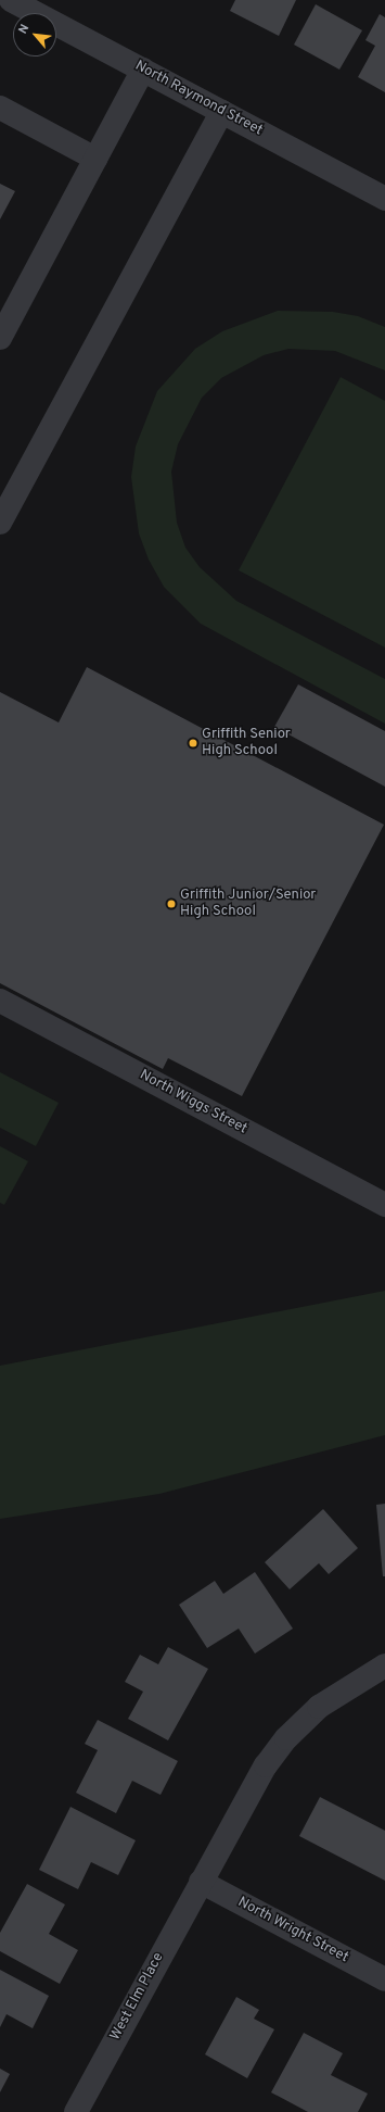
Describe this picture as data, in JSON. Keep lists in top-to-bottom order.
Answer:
{
  "streets": {
    "street": [
      "North Raymond Street",
      "North Wiggs Street",
      "North Wright Street",
      "West Elm Place"
    ]
  },
  "crossings": [
    ["North Wright Street", "West Elm Place"]
  ],
  "places": ["Griffith Senior High School", "Griffith Junior/Senior High School"],
  "north": "top left"
}
